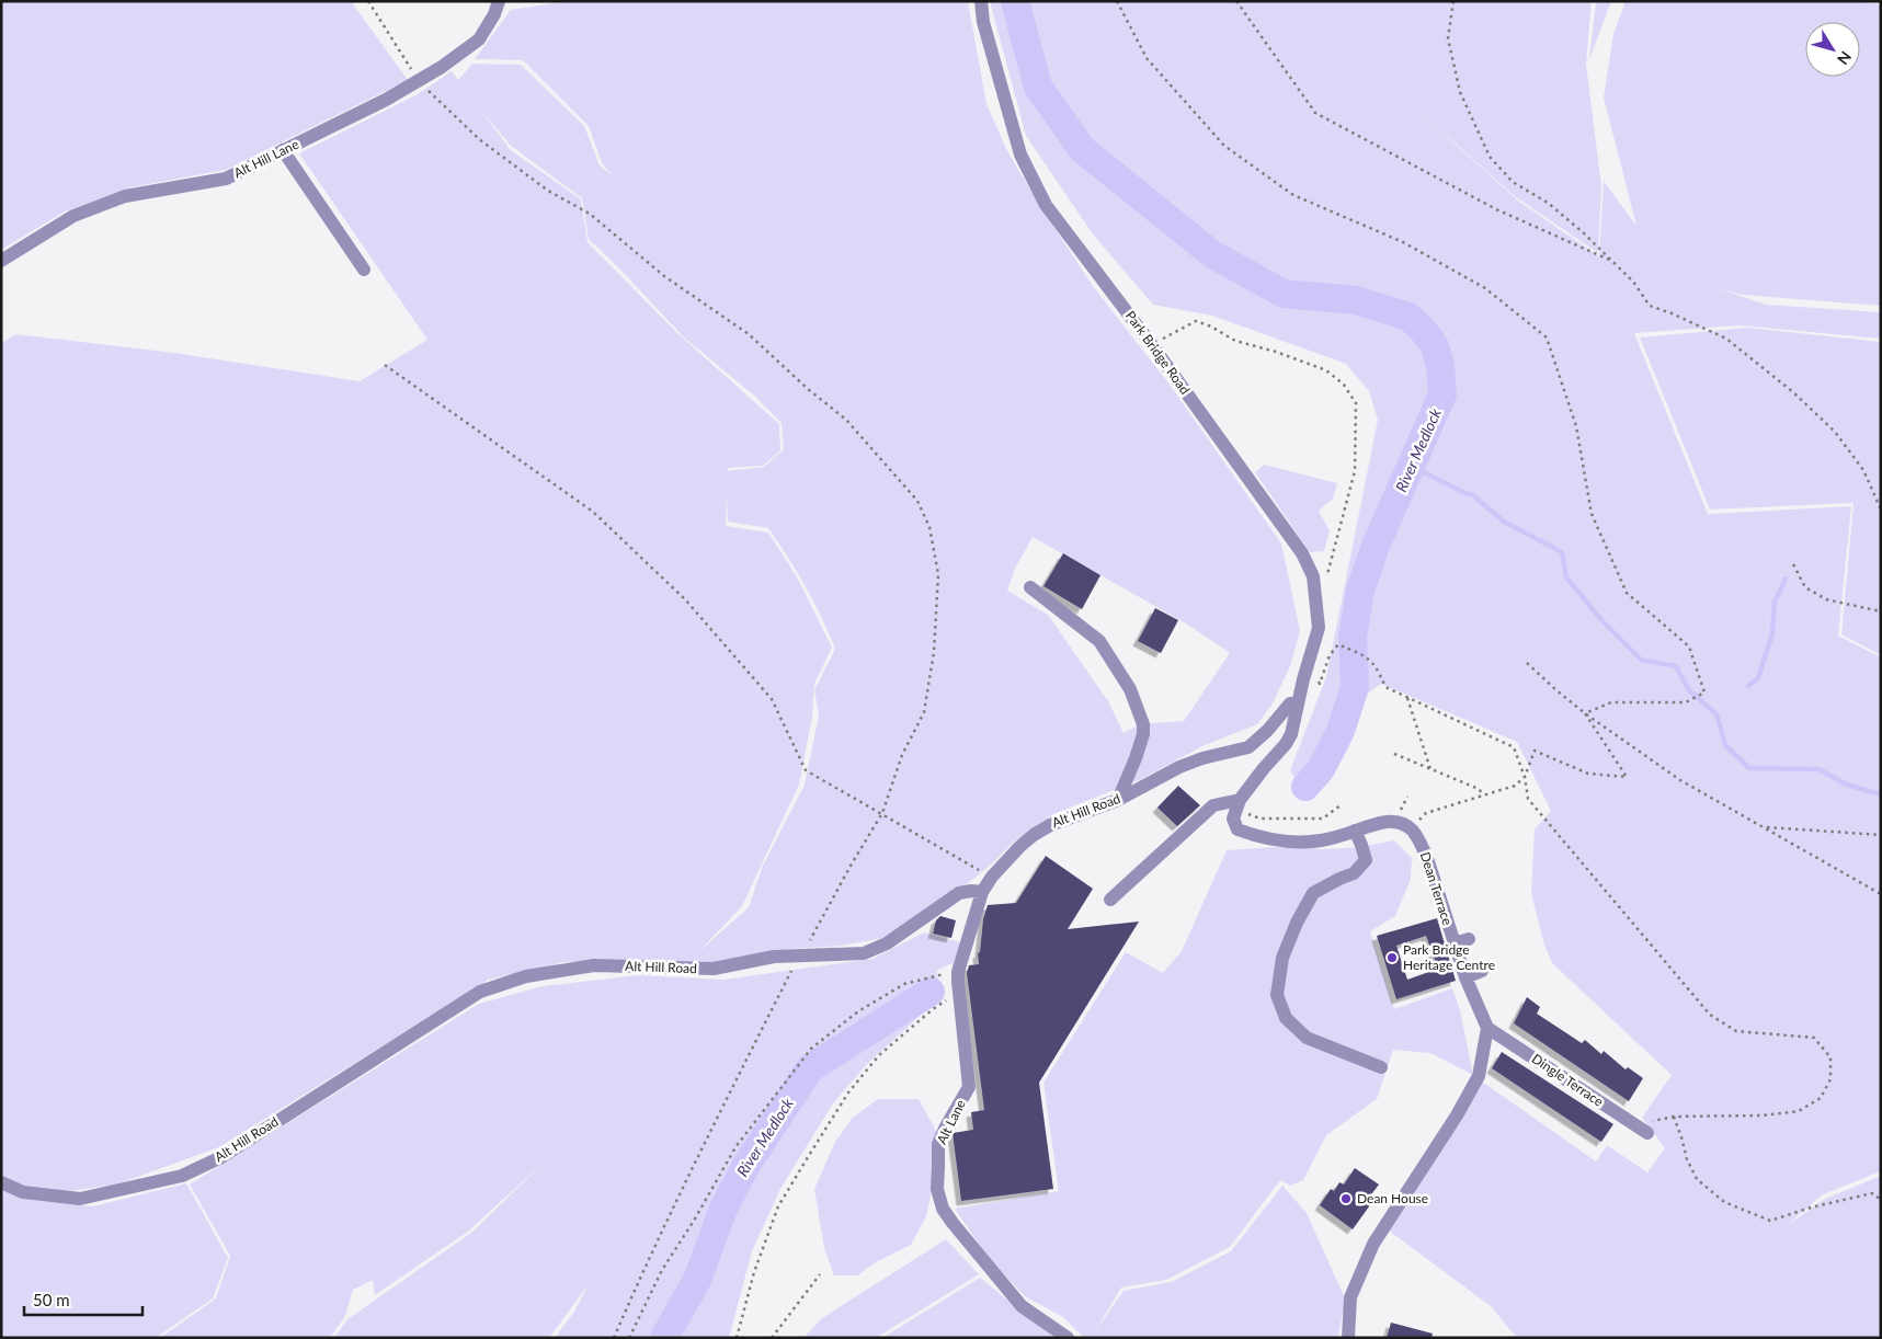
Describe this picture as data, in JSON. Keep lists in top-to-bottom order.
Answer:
{
  "streets": {
    "street": [
      "Alt Hill Lane",
      "Park Bridge Road",
      "Alt Hill Road",
      "Dean Terrace",
      "Dingle Terrace",
      "Alt Lane"
    ]
  },
  "crossings": [
    ["Park Bridge Road", "Alt Hill Road"],
    ["Alt Hill Road", "Alt Lane"],
    ["Dean Terrace", "Dingle Terrace"]
  ],
  "water": ["River Medlock"],
  "places": ["Park Bridge Heritage Centre", "Dean House"],
  "scale_bar": "50 m",
  "north": "bottom right"
}
